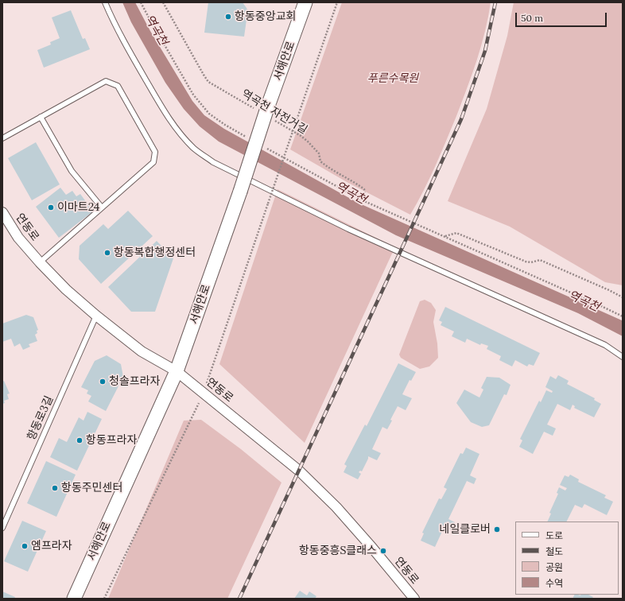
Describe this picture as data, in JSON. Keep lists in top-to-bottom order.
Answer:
{
  "streets": {
    "main road": ["서해안로"],
    "street": ["연동로"],
    "lane": ["항동로3길"],
    "path": ["역곡천 자전거길"]
  },
  "crossings": [
    ["서해안로", "역곡천 자전거길"],
    ["서해안로", "연동로"],
    ["연동로", "항동로3길"]
  ],
  "water": ["역곡천"],
  "parks": ["푸른수목원"],
  "places": [
    "항동중앙교회",
    "이마트24",
    "항동복합행정센터",
    "청솔프라자",
    "항동프라자",
    "항동주민센터",
    "네일클로버",
    "엠프라자",
    "항동중흥S클래스"
  ],
  "legend": [
    "도로",
    "철도",
    "공원",
    "수역"
  ],
  "scale_bar": "50 m"
}
